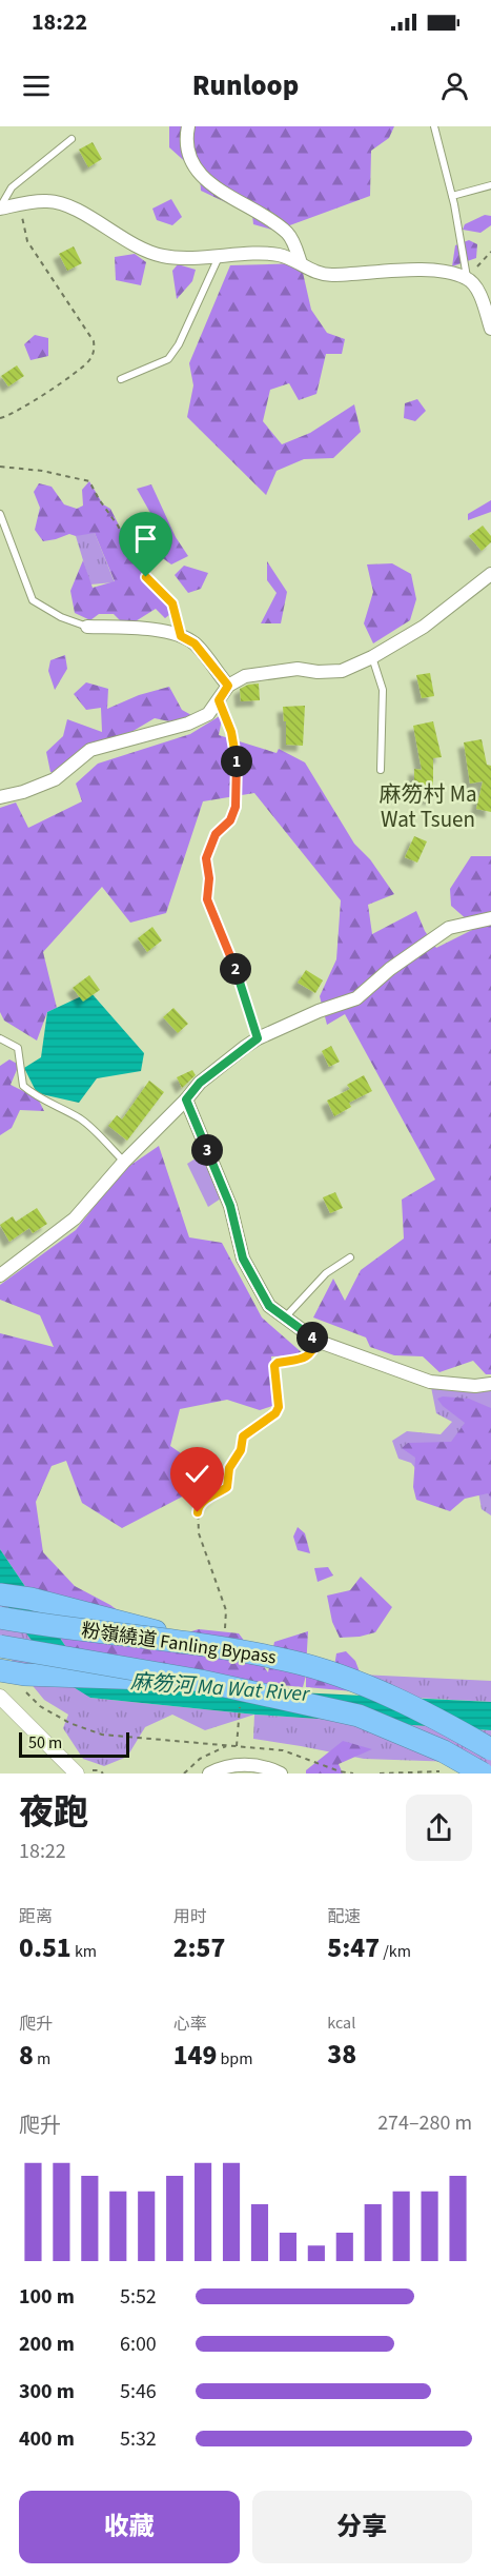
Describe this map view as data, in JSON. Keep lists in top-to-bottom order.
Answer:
{
  "streets": {
    "highway": ["粉嶺繞道 Fanling Bypass"]
  },
  "districts": ["麻笏村 Ma Wat Tsuen"],
  "water": ["麻笏河 Ma Wat River"],
  "scale_bar": "50 m",
  "page": {
    "status": "18:22",
    "header": "Runloop",
    "pins": [
      "1",
      "2",
      "3",
      "4"
    ],
    "scale": "50 m",
    "heading": ["夜跑", "18:22"],
    "stats": [
      ["距离", "0.51 km"],
      ["用时", "2:57"],
      ["配速", "5:47 /km"],
      ["爬升", "8 m"],
      ["心率", "149 bpm"],
      ["kcal", "38"]
    ],
    "chart": ["爬升", "274–280 m"],
    "list": [
      {
        "name": "100 m",
        "note": "5:52"
      },
      {
        "name": "200 m",
        "note": "6:00"
      },
      {
        "name": "300 m",
        "note": "5:46"
      },
      {
        "name": "400 m",
        "note": "5:32"
      }
    ],
    "buttons": ["收藏", "分享"]
  }
}
